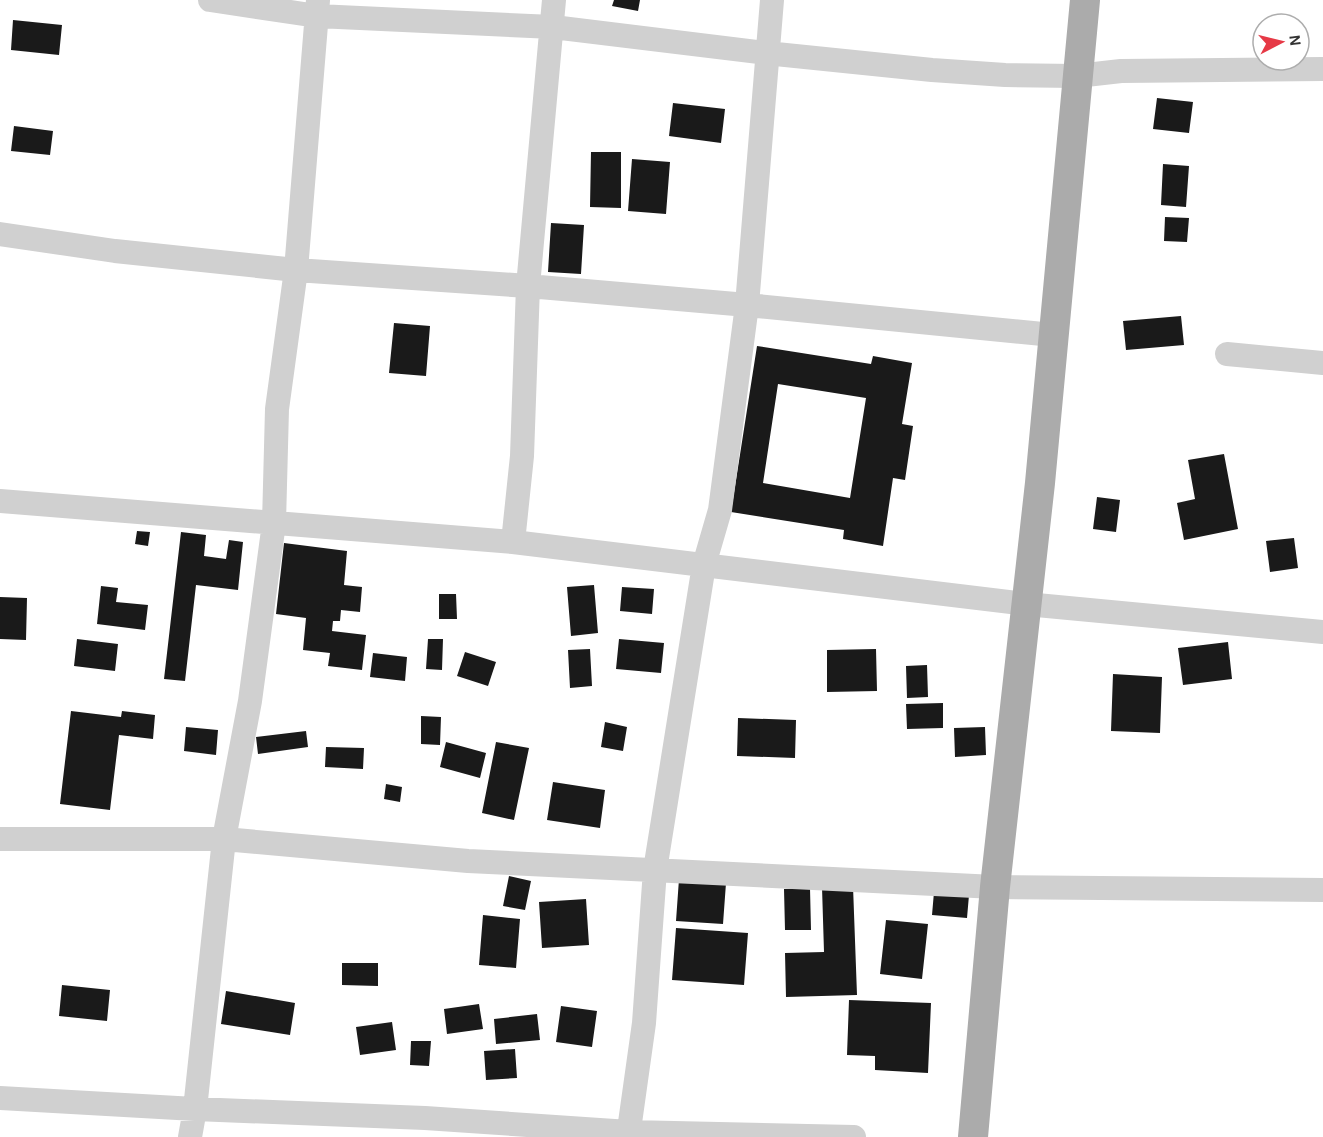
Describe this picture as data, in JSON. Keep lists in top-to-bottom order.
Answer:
{
  "north": "right"
}
